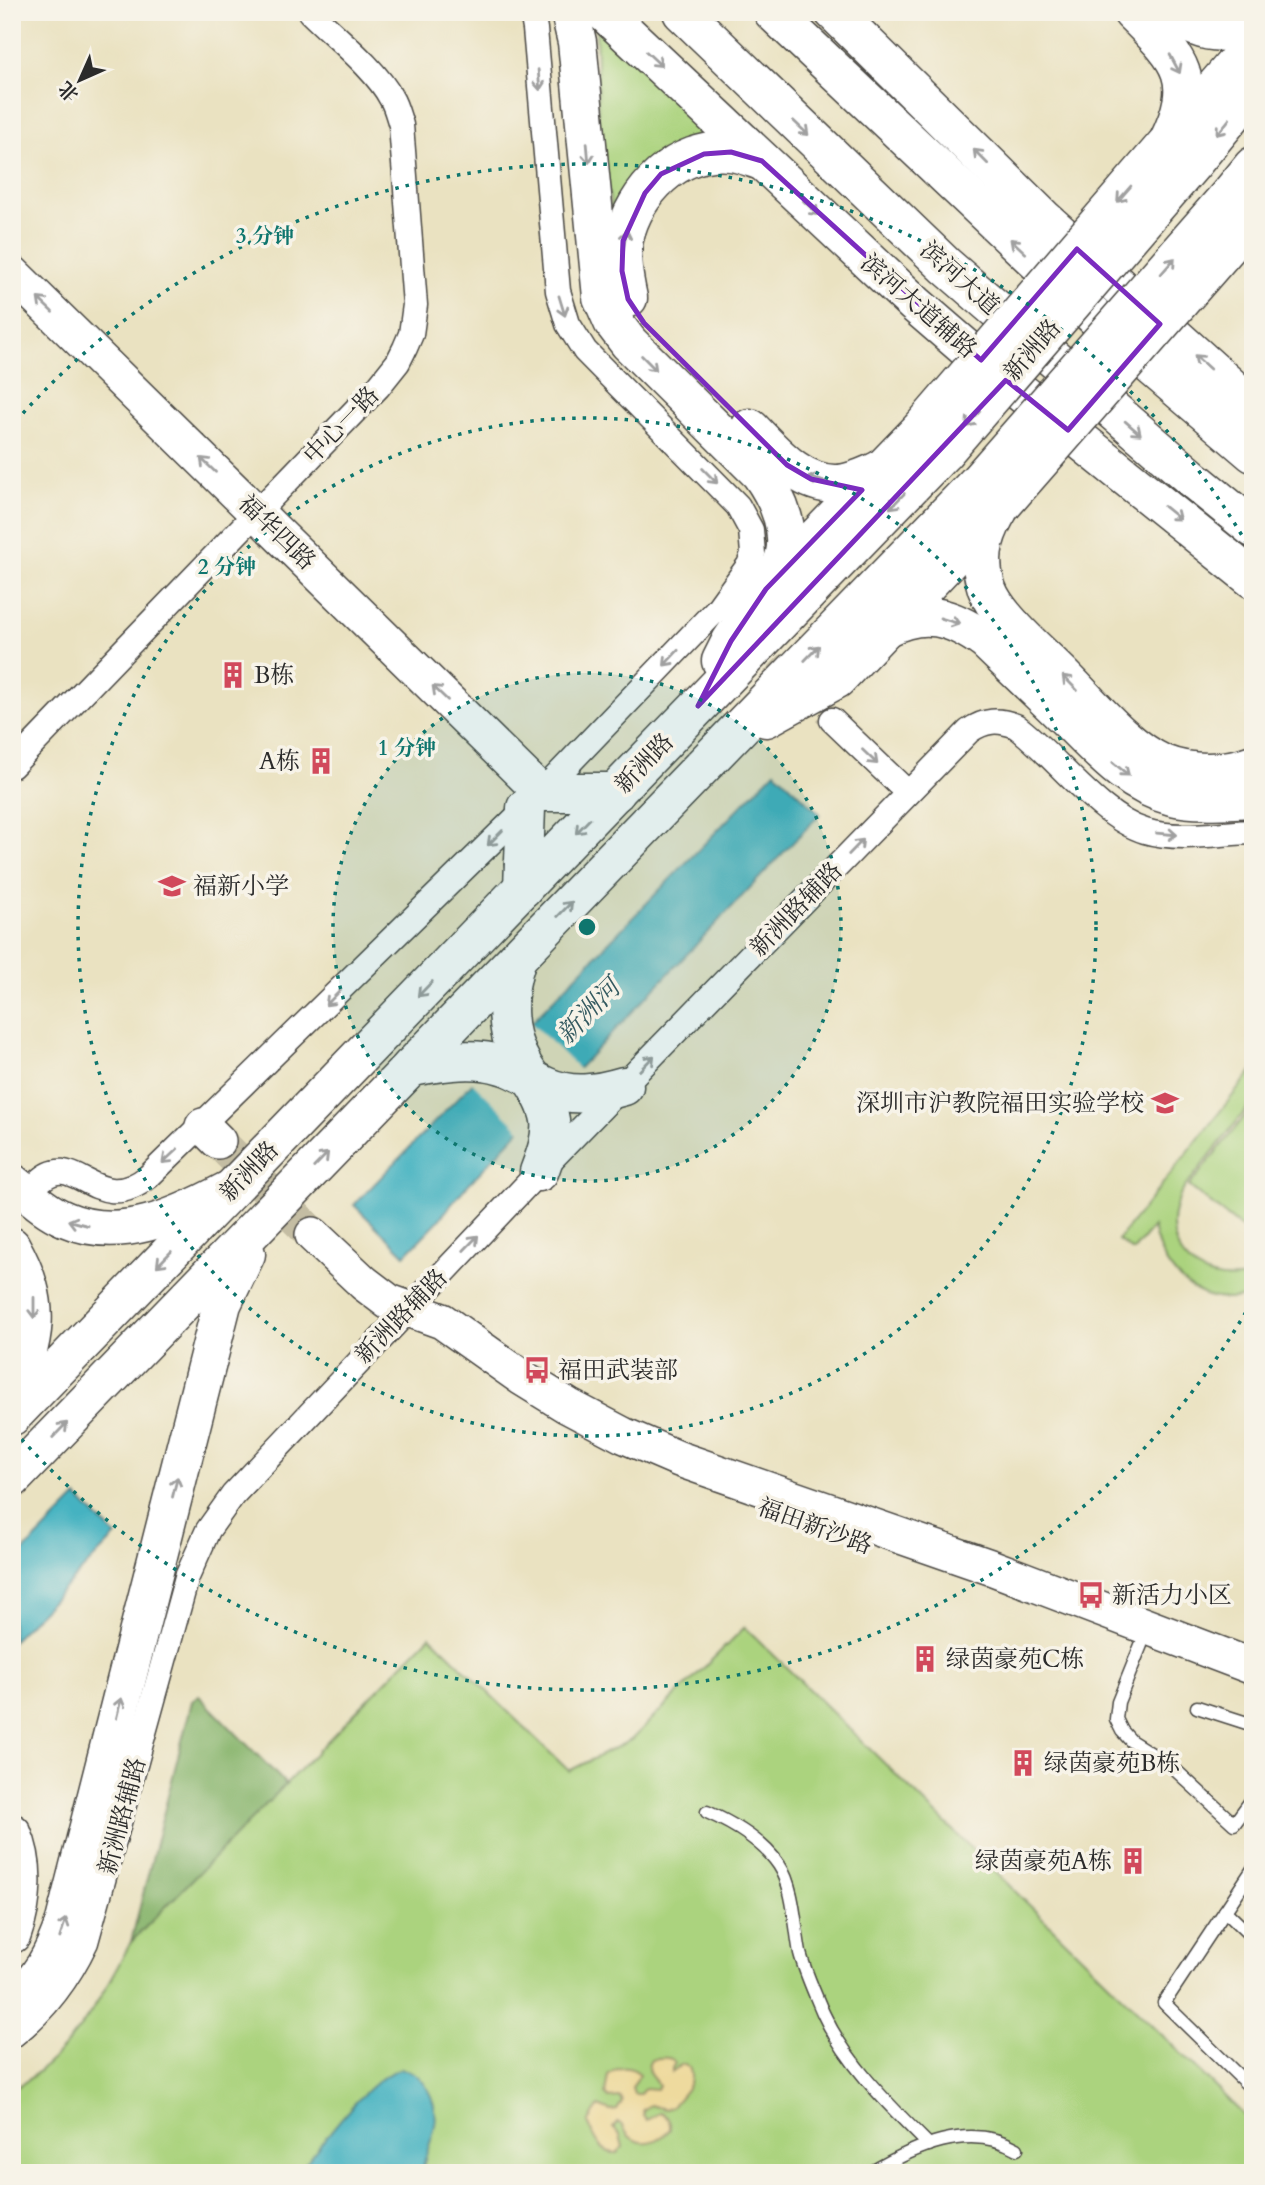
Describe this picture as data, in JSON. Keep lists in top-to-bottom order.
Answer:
{
  "streets": {
    "main road": ["滨河大道", "滨河大道辅路", "新洲路"],
    "street": [
      "中心一路",
      "福华四路",
      "新洲路辅路",
      "福田新沙路"
    ]
  },
  "crossings": [
    ["中心一路", "福华四路"],
    ["新洲路辅路", "福田新沙路"]
  ],
  "one_way": ["新洲路辅路"],
  "water": ["新洲河"],
  "places": {
    "building": [
      "B栋",
      "A栋",
      "绿茵豪苑C栋",
      "绿茵豪苑B栋",
      "绿茵豪苑A栋"
    ],
    "school or university": ["福新小学", "深圳市沪教院福田实验学校"],
    "bus stop": ["福田武装部", "新活力小区"]
  },
  "north": "bottom left",
  "rings": ["3 分钟", "2 分钟", "1 分钟"]
}
